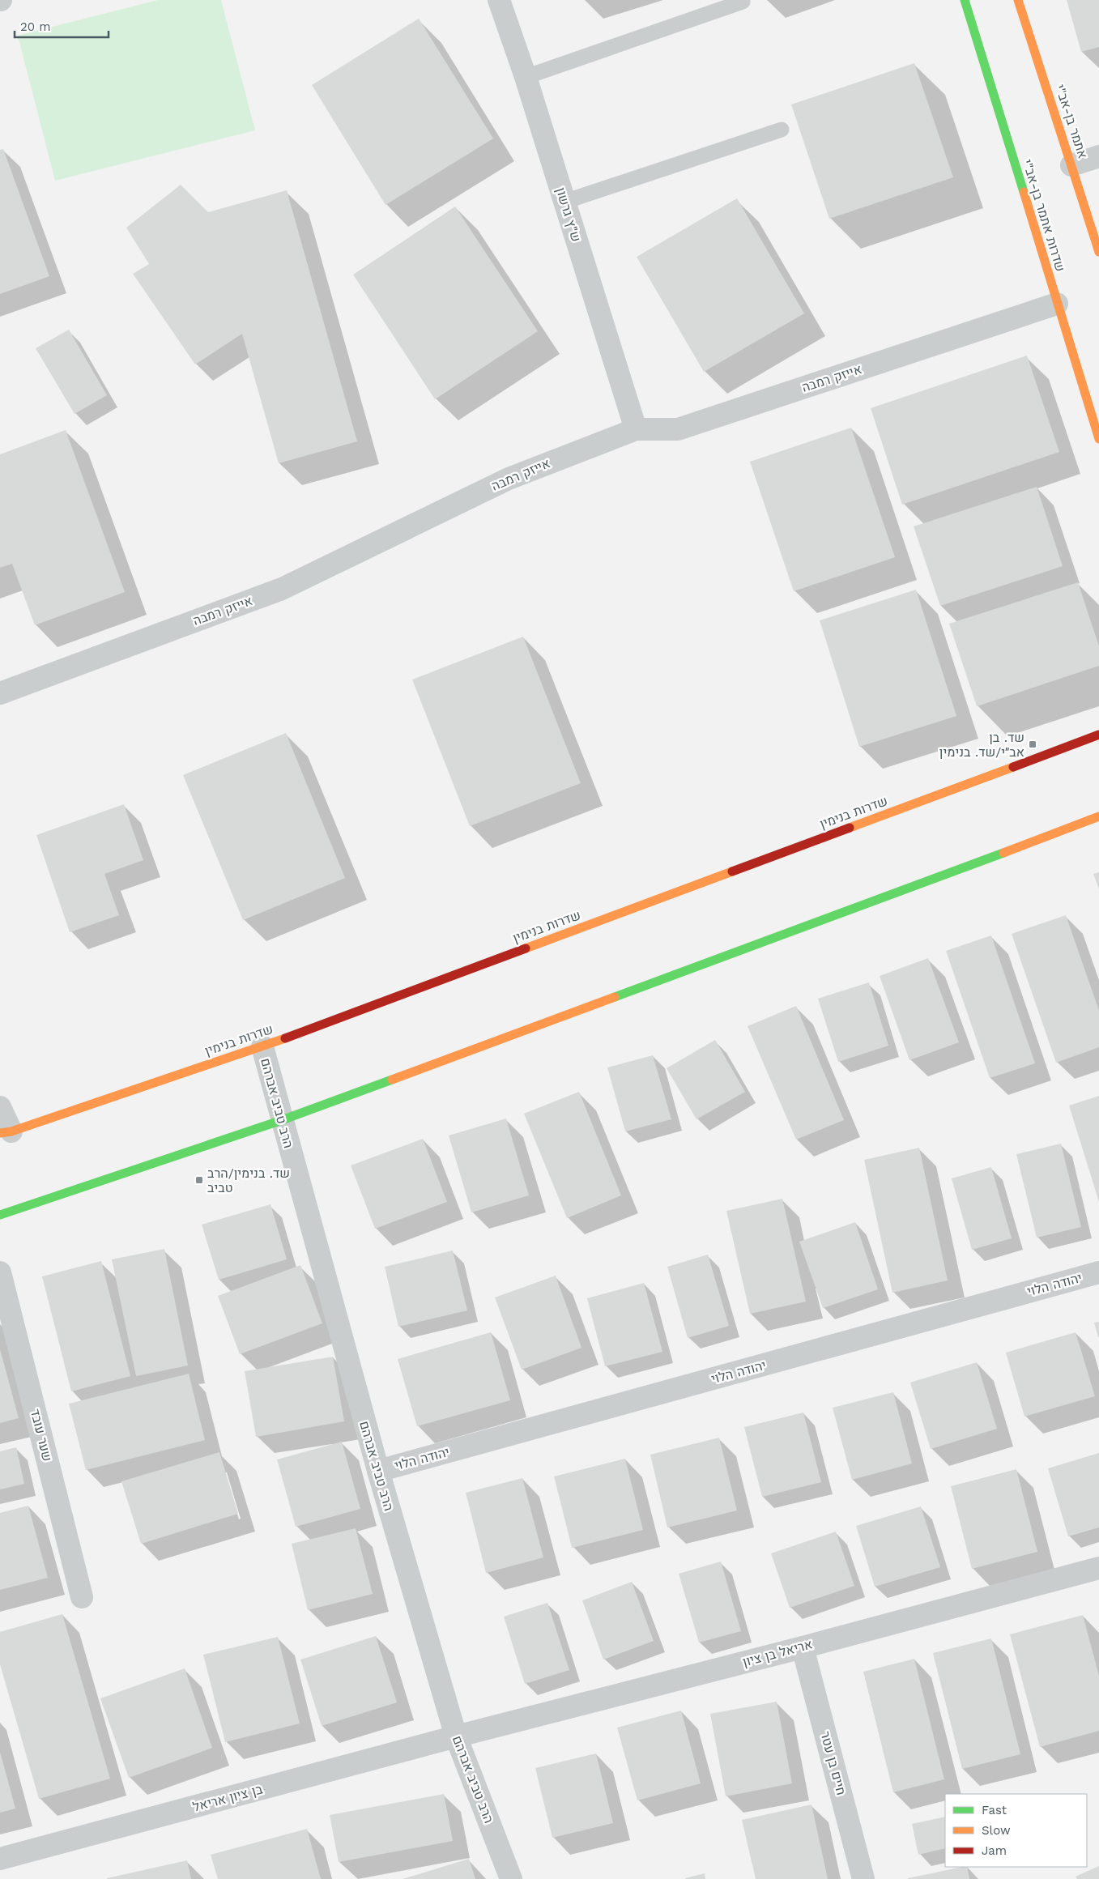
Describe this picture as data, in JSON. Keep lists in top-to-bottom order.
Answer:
{
  "streets": {
    "main road": ["אתמר בן-אב\"י", "שדרות אתמר בן-אב\"י", "שדרות בנימין"],
    "street": [
      "ש\"ץ גרשון",
      "אייזק רמבה",
      "הרב טביב אברהם",
      "יהודה הלוי",
      "שער עובד",
      "אריאל בן ציון",
      "חיים בן עטר",
      "בן ציון אריאל"
    ]
  },
  "crossings": [
    ["ש\"ץ גרשון", "אייזק רמבה"],
    ["שדרות אתמר בן-אב\"י", "אייזק רמבה"],
    ["שדרות בנימין", "הרב טביב אברהם"],
    ["הרב טביב אברהם", "יהודה הלוי"],
    ["הרב טביב אברהם", "אריאל בן ציון"],
    ["הרב טביב אברהם", "בן ציון אריאל"],
    ["אריאל בן ציון", "חיים בן עטר"],
    ["אריאל בן ציון", "בן ציון אריאל"]
  ],
  "places": {
    "transit": ["שד. בן אב״י/שד. בנימין", "שד. בנימין/הרב טביב"]
  },
  "legend": ["Fast", "Slow", "Jam"],
  "scale_bar": "20 m"
}
